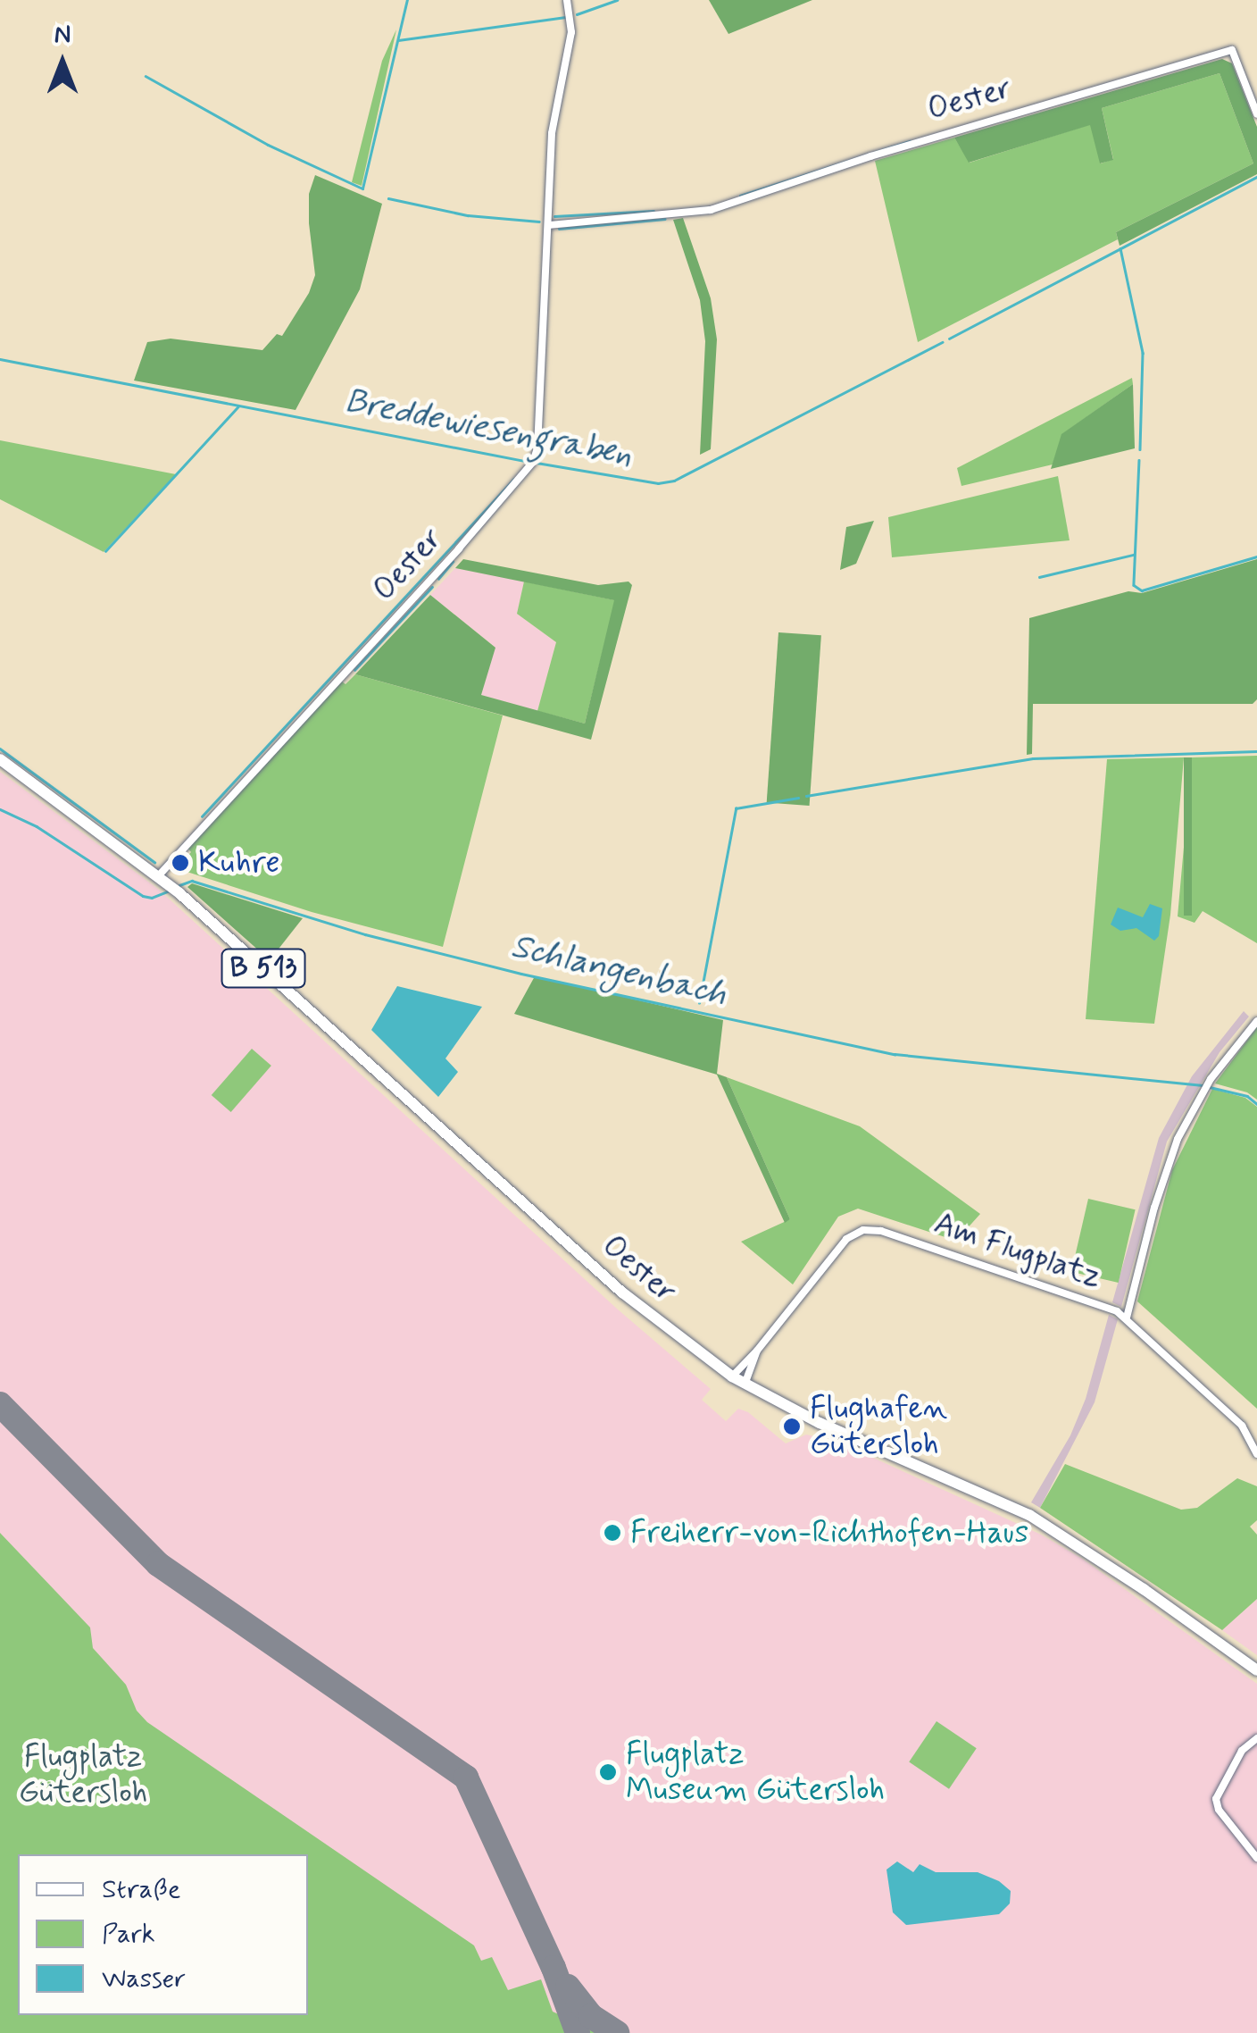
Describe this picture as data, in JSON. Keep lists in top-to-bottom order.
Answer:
{
  "streets": {
    "main road": ["Oester", "B 513"],
    "street": ["Am Flugplatz"]
  },
  "crossings": [
    ["Oester", "B 513"],
    ["Oester", "Am Flugplatz"],
    ["B 513", "Am Flugplatz"]
  ],
  "water": ["Breddewiesengraben", "Schlangenbach"],
  "parks": ["Flugplatz Gütersloh"],
  "places": [
    "Kuhre",
    "Flughafen Gütersloh",
    "Freiherr-von-Richthofen-Haus",
    "Flugplatz Museum Gütersloh"
  ],
  "legend": ["Straße", "Park", "Wasser"],
  "north": "top"
}
